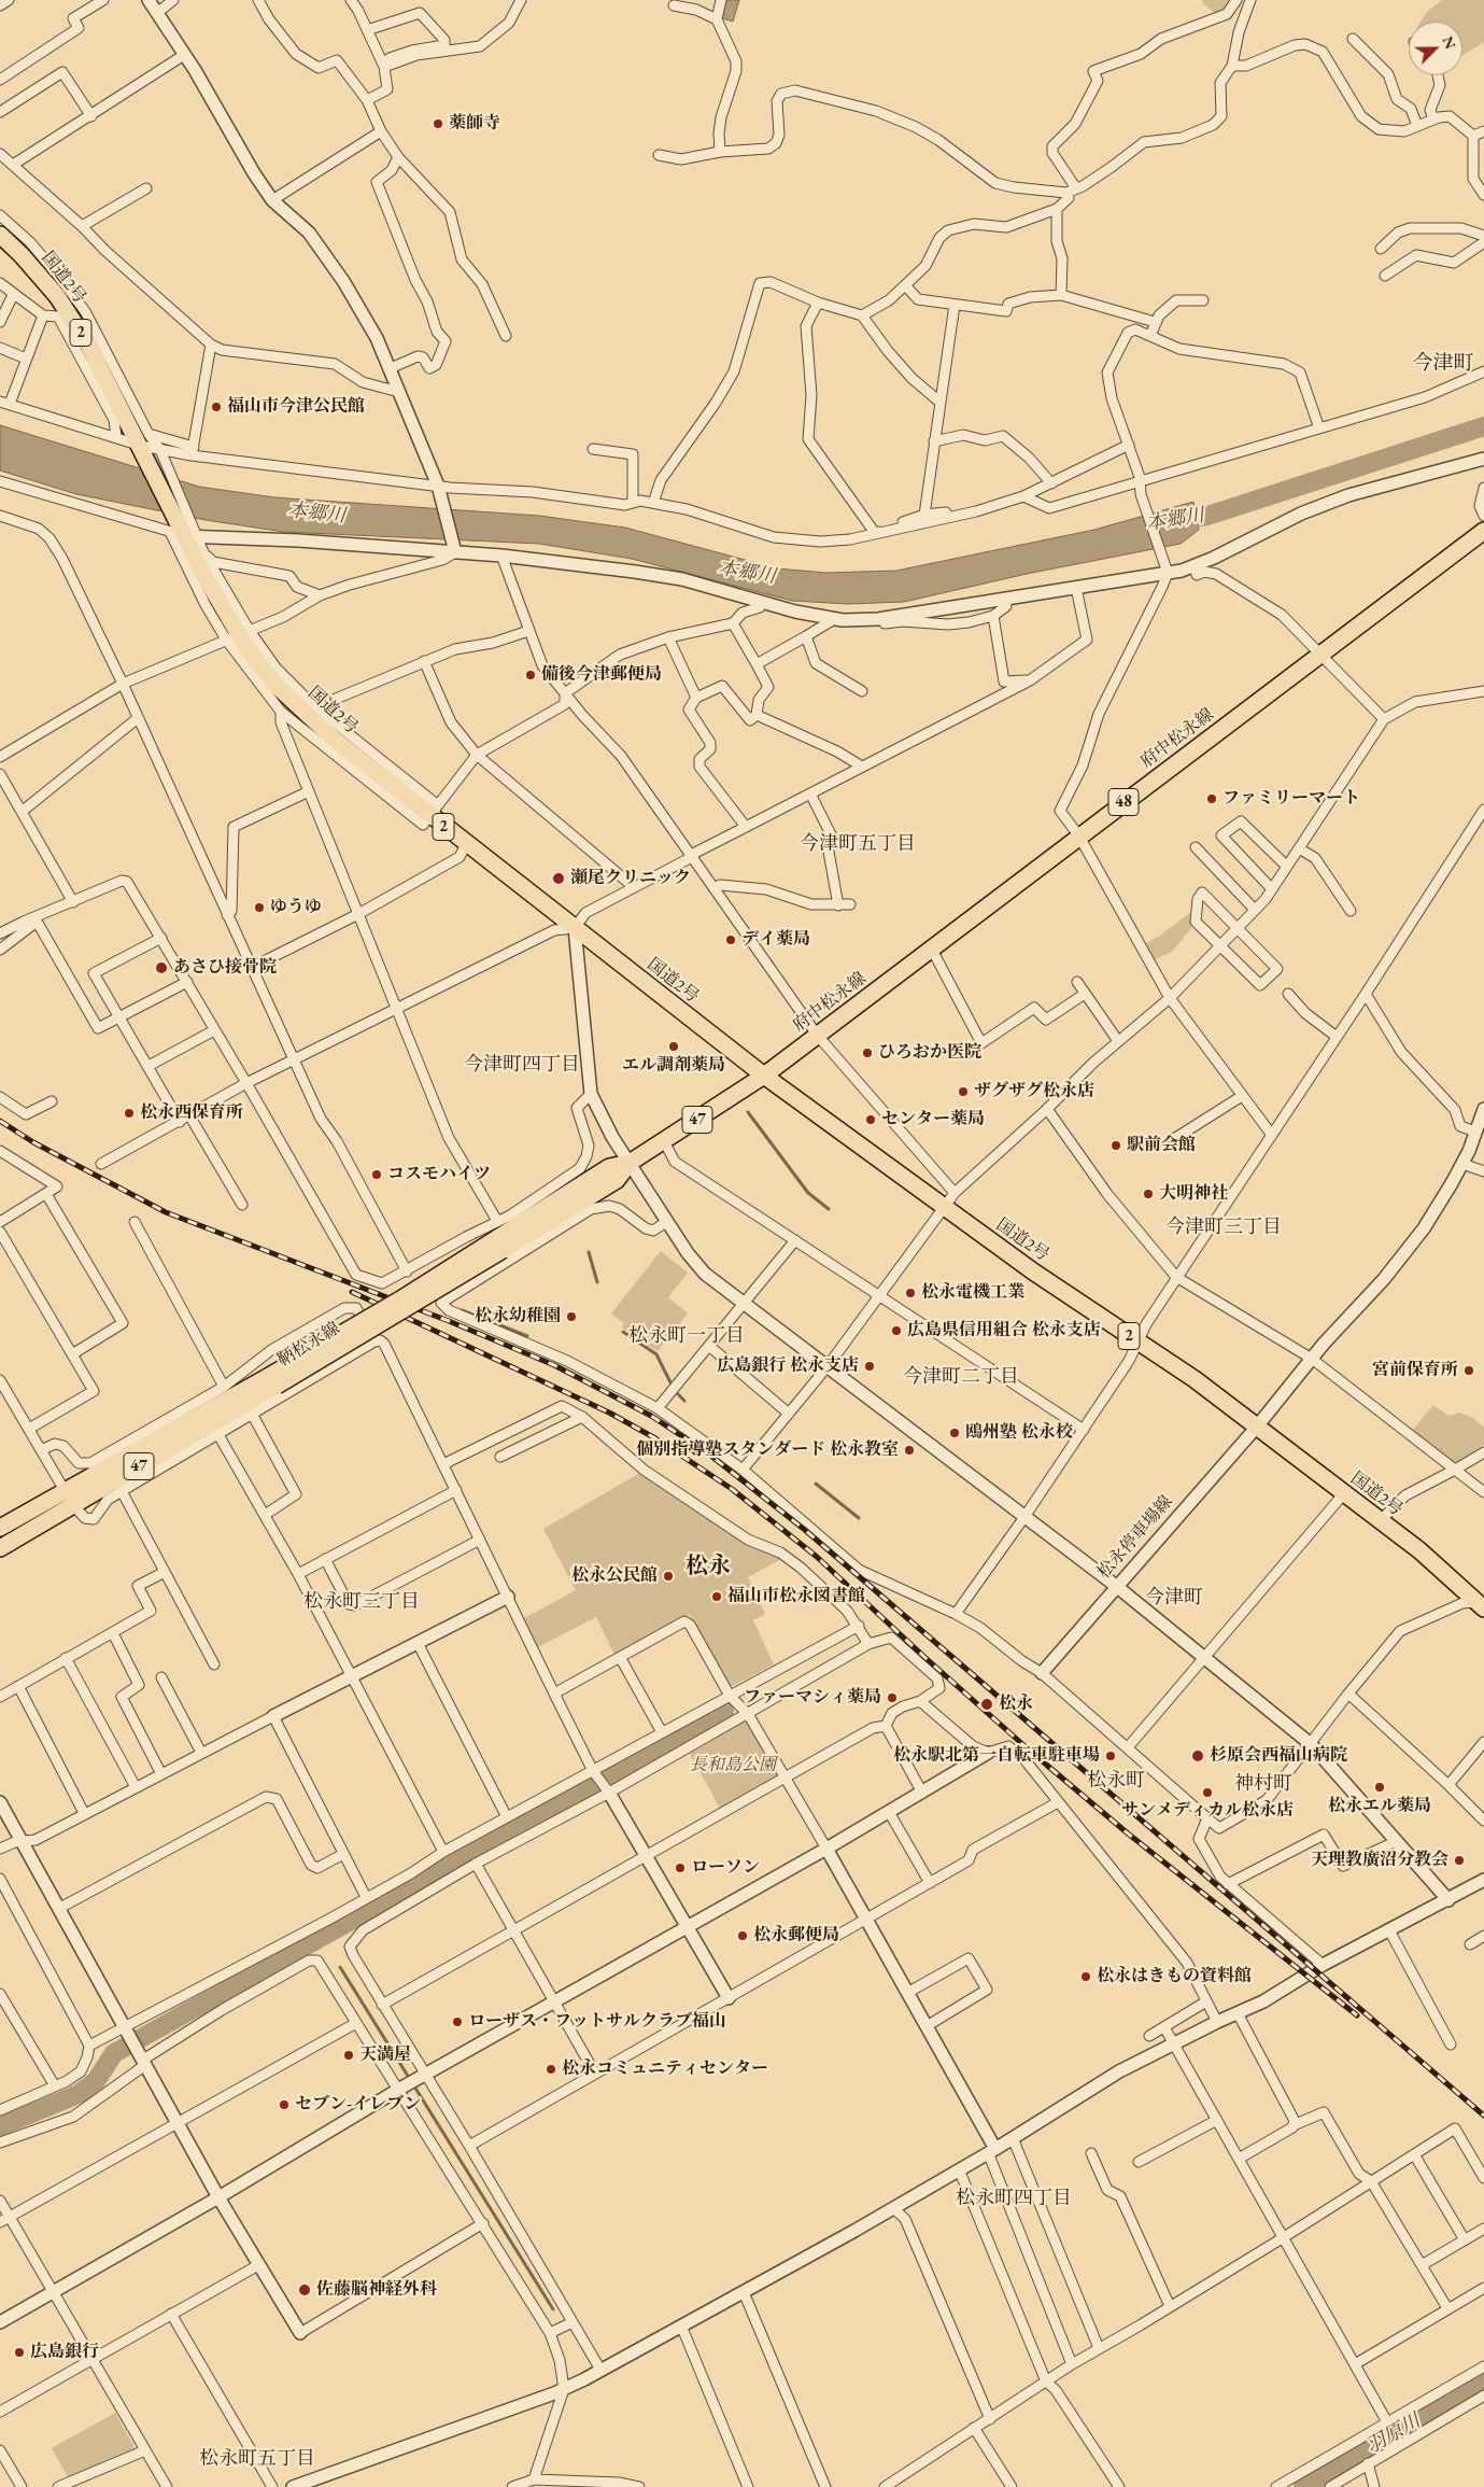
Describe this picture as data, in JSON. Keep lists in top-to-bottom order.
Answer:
{
  "streets": {
    "main road": [
      "国道2号",
      "2",
      "府中松永線",
      "48",
      "47",
      "鞆松永線"
    ],
    "street": ["松永停車場線"]
  },
  "crossings": [
    ["国道2号", "府中松永線"],
    ["国道2号", "鞆松永線"],
    ["国道2号", "松永停車場線"],
    ["府中松永線", "鞆松永線"]
  ],
  "districts": [
    "今津町",
    "今津町五丁目",
    "今津町四丁目",
    "今津町三丁目",
    "松永町一丁目",
    "今津町二丁目",
    "松永",
    "今津町",
    "松永町三丁目",
    "松永町",
    "神村町",
    "松永町四丁目",
    "松永町五丁目"
  ],
  "water": ["本郷川", "羽原川"],
  "parks": ["長和島公園"],
  "places": [
    "薬師寺",
    "福山市今津公民館",
    "備後今津郵便局",
    "ファミリーマート",
    "瀬尾クリニック",
    "ゆうゆ",
    "デイ薬局",
    "あさひ接骨院",
    "エル調剤薬局",
    "ひろおか医院",
    "ザグザグ松永店",
    "松永西保育所",
    "センター薬局",
    "駅前会館",
    "コスモハイツ",
    "大明神社",
    "松永電機工業",
    "松永幼稚園",
    "広島県信用組合 松永支店",
    "広島銀行 松永支店",
    "宮前保育所",
    "鴎州塾 松永校",
    "個別指導塾スタンダード 松永教室",
    "松永公民館",
    "福山市松永図書館",
    "ファーマシィ薬局",
    "松永",
    "松永駅北第一自転車駐車場",
    "杉原会西福山病院",
    "松永エル薬局",
    "サンメディカル松永店",
    "天理教廣沼分教会",
    "ローソン",
    "松永郵便局",
    "松永はきもの資料館",
    "ローザス・フットサルクラブ福山",
    "天満屋",
    "松永コミュニティセンター",
    "セブン-イレブン",
    "佐藤脳神経外科",
    "広島銀行"
  ],
  "north": "top right"
}
